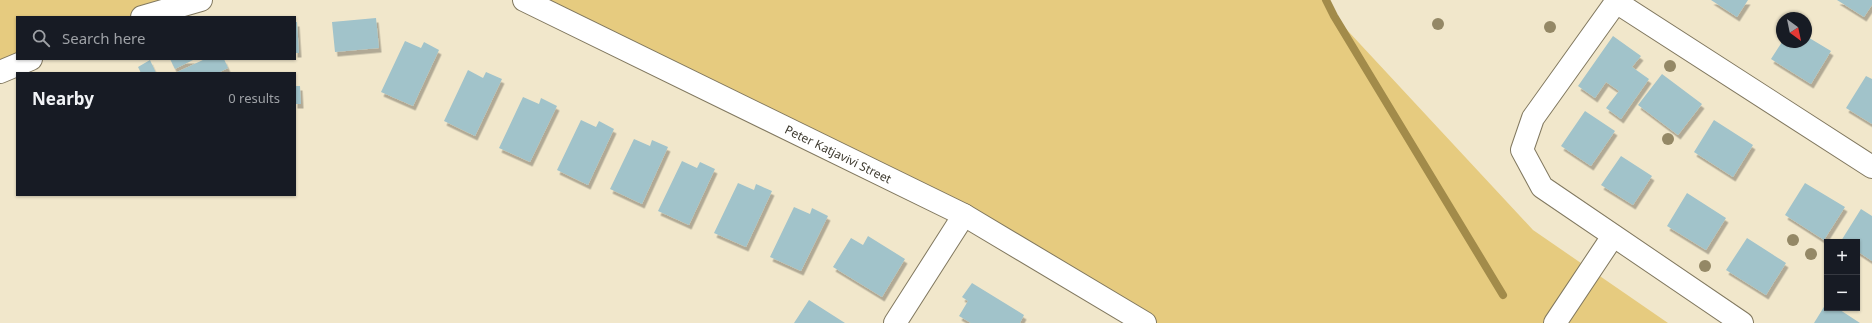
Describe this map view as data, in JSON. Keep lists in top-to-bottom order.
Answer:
{
  "streets": {
    "street": ["Peter Katjavivi Street"]
  },
  "north": "bottom right",
  "page": {
    "search": "Search here",
    "heading": ["Nearby", "0 results"],
    "map_buttons": ["+", "−"]
  }
}
